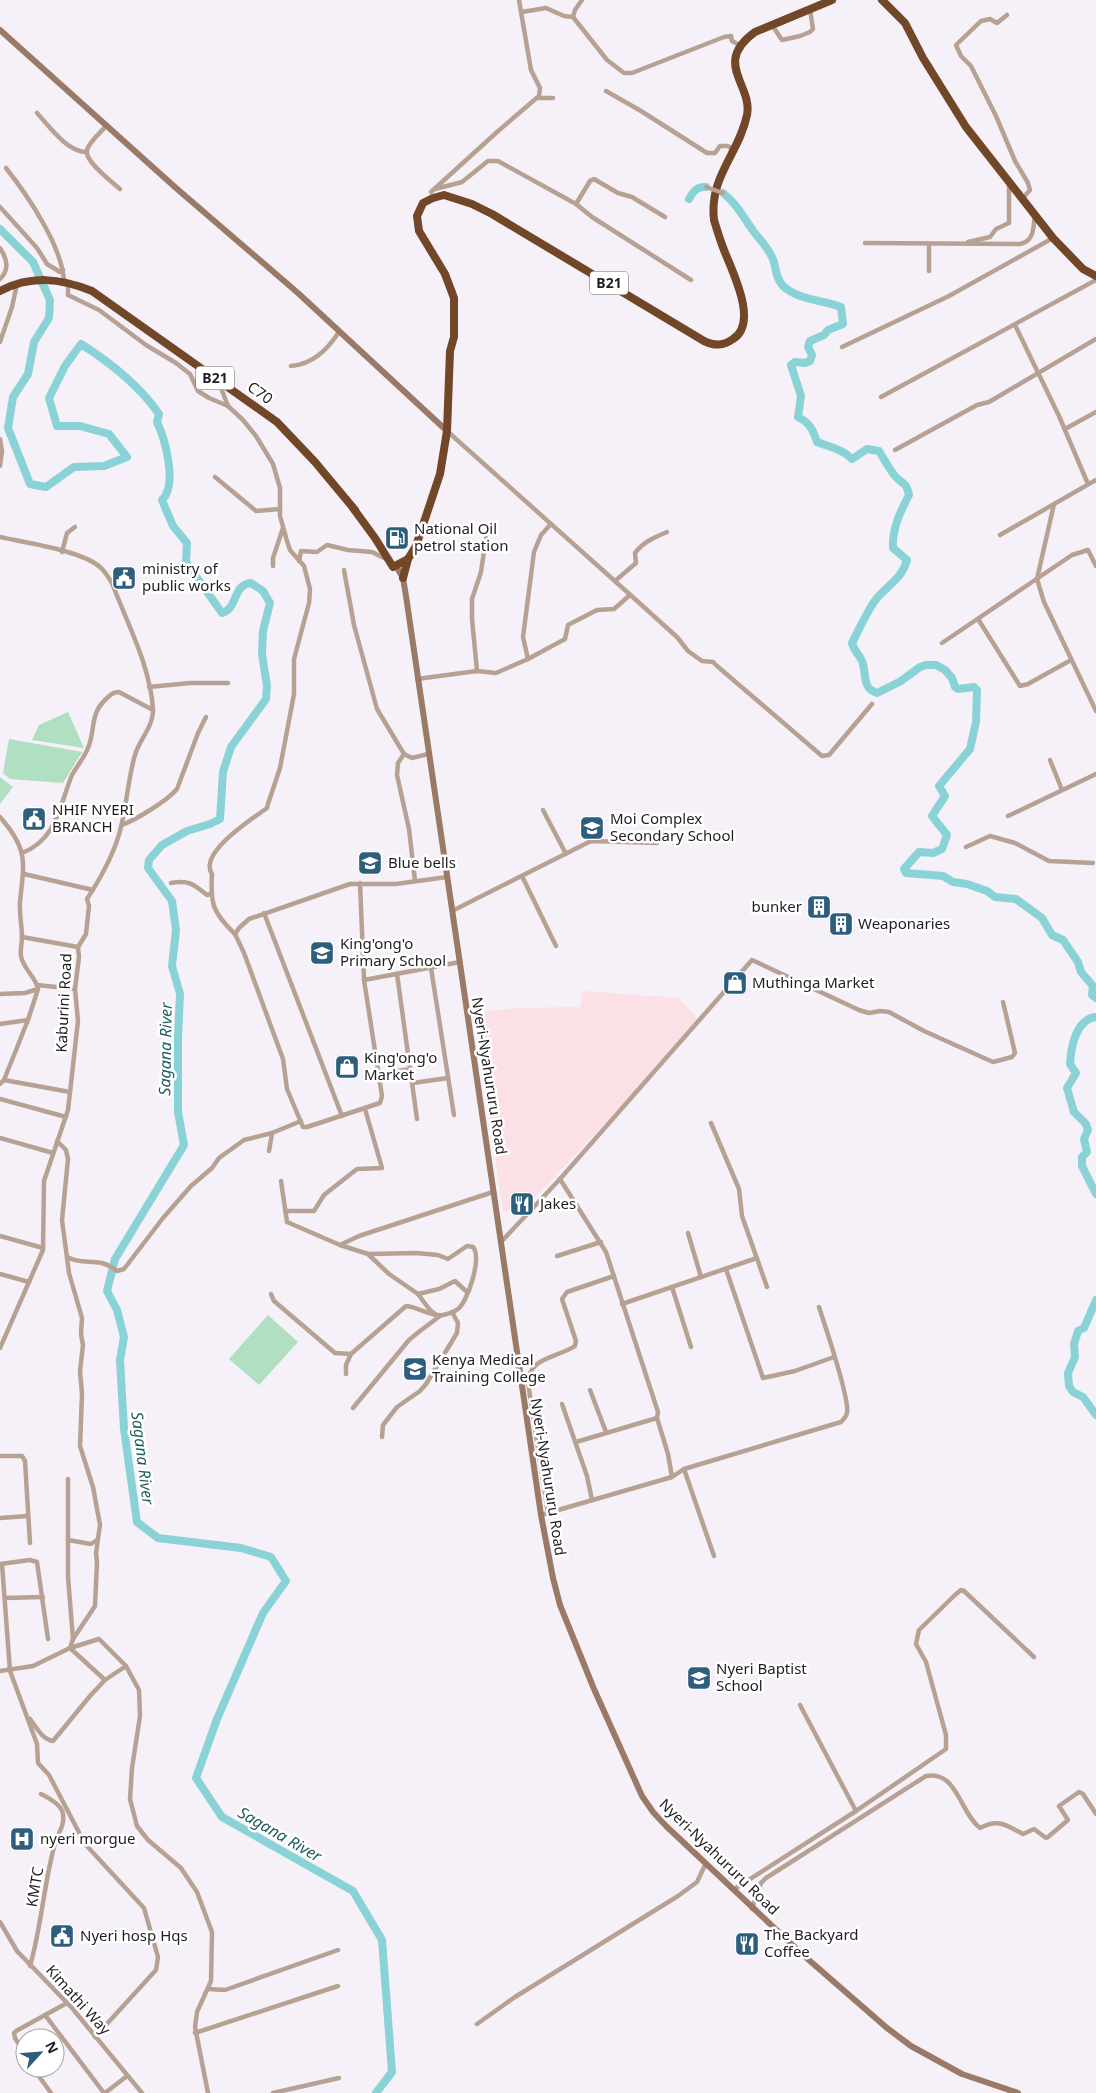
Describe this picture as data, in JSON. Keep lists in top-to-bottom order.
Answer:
{
  "streets": {
    "highway": ["B21", "C70"],
    "main road": ["Nyeri-Nyahururu Road"],
    "street": ["Kaburini Road", "KMTC", "Kimathi Way"]
  },
  "crossings": [
    ["B21", "C70"],
    ["B21", "Nyeri-Nyahururu Road"],
    ["C70", "Nyeri-Nyahururu Road"],
    ["KMTC", "Kimathi Way"]
  ],
  "water": ["Sagana River"],
  "places": {
    "fuel station": ["National Oil petrol station"],
    "public building": ["ministry of public works", "NHIF NYERI BRANCH", "Nyeri hosp Hqs"],
    "school or university": [
      "Moi Complex Secondary School",
      "Blue bells",
      "King'ong'o Primary School",
      "Kenya Medical Training College",
      "Nyeri Baptist School"
    ],
    "building": ["bunker", "Weaponaries"],
    "shop": ["Muthinga Market", "King'ong'o Market"],
    "restaurant": ["Jakes", "The Backyard Coffee"],
    "hospital": ["nyeri morgue"]
  },
  "north": "top right"
}
